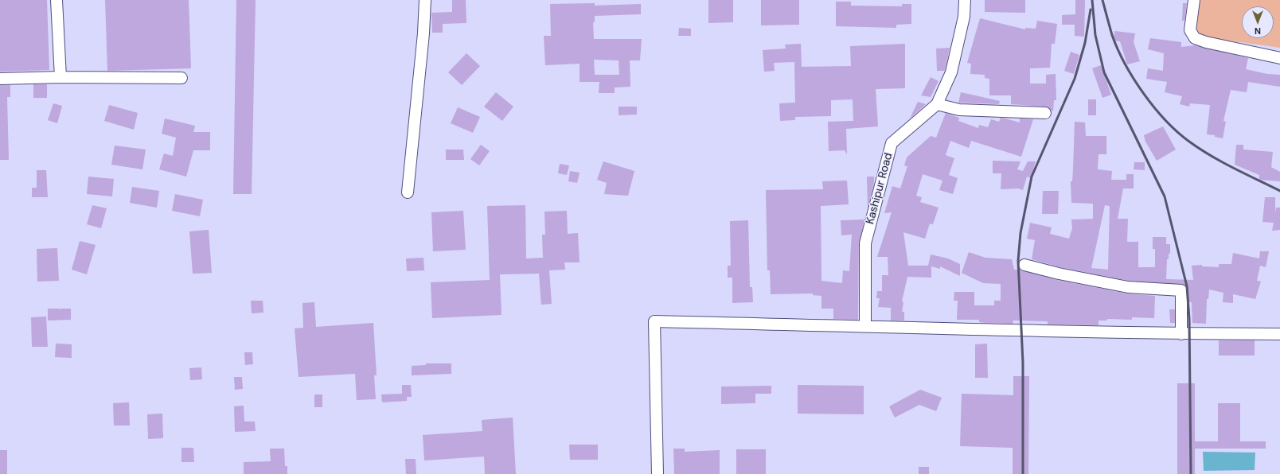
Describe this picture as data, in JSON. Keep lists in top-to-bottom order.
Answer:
{
  "streets": {
    "street": ["Kashipur Road"]
  },
  "north": "bottom"
}
